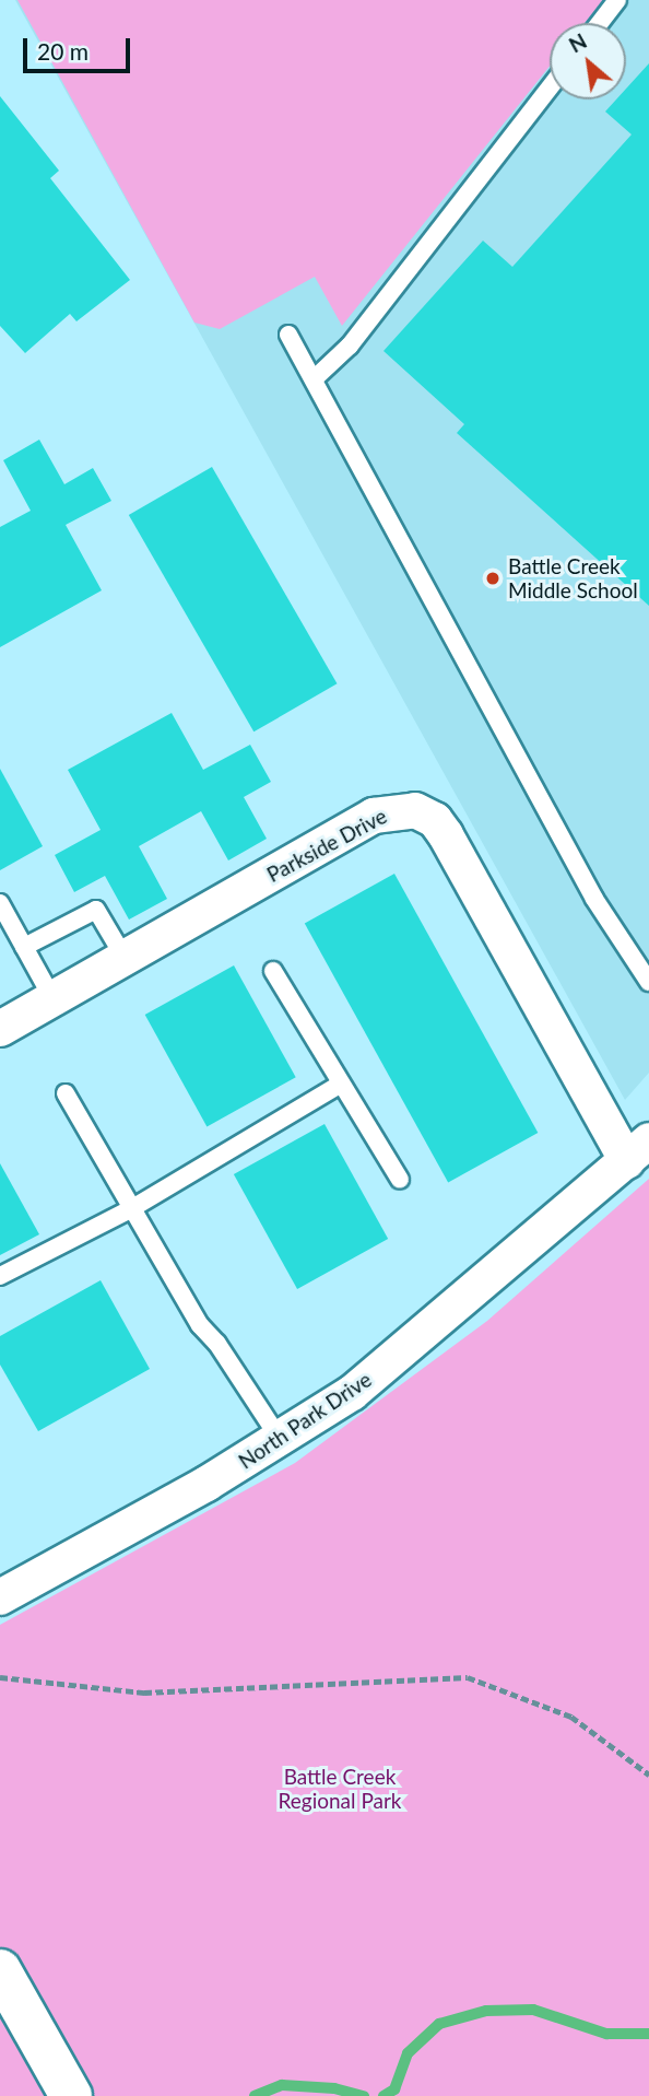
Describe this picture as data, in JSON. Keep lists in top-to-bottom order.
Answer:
{
  "streets": {
    "street": ["Parkside Drive", "North Park Drive"]
  },
  "crossings": [
    ["Parkside Drive", "North Park Drive"]
  ],
  "parks": ["Battle Creek Regional Park"],
  "places": ["Battle Creek Middle School"],
  "scale_bar": "20 m",
  "north": "top left"
}
